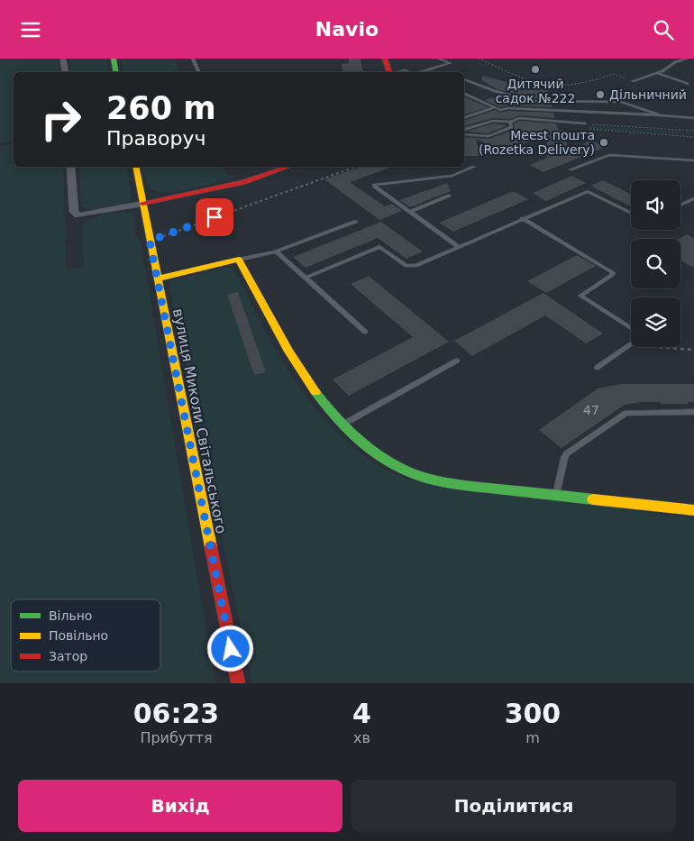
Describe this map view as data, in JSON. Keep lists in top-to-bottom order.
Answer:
{
  "streets": {
    "street": ["вулиця Миколи Світальського"]
  },
  "places": ["Дитячий садок №222", "Дільничний", "Meest пошта (Rozetka Delivery)"],
  "house_numbers": ["47"],
  "legend": ["Вільно", "Повільно", "Затор"],
  "page": {
    "header": "Navio",
    "turn": ["260 m", "Праворуч"],
    "eta": [
      "06:23",
      "Прибуття",
      "4",
      "хв",
      "300",
      "m"
    ],
    "buttons": ["Вихід", "Поділитися"]
  }
}
